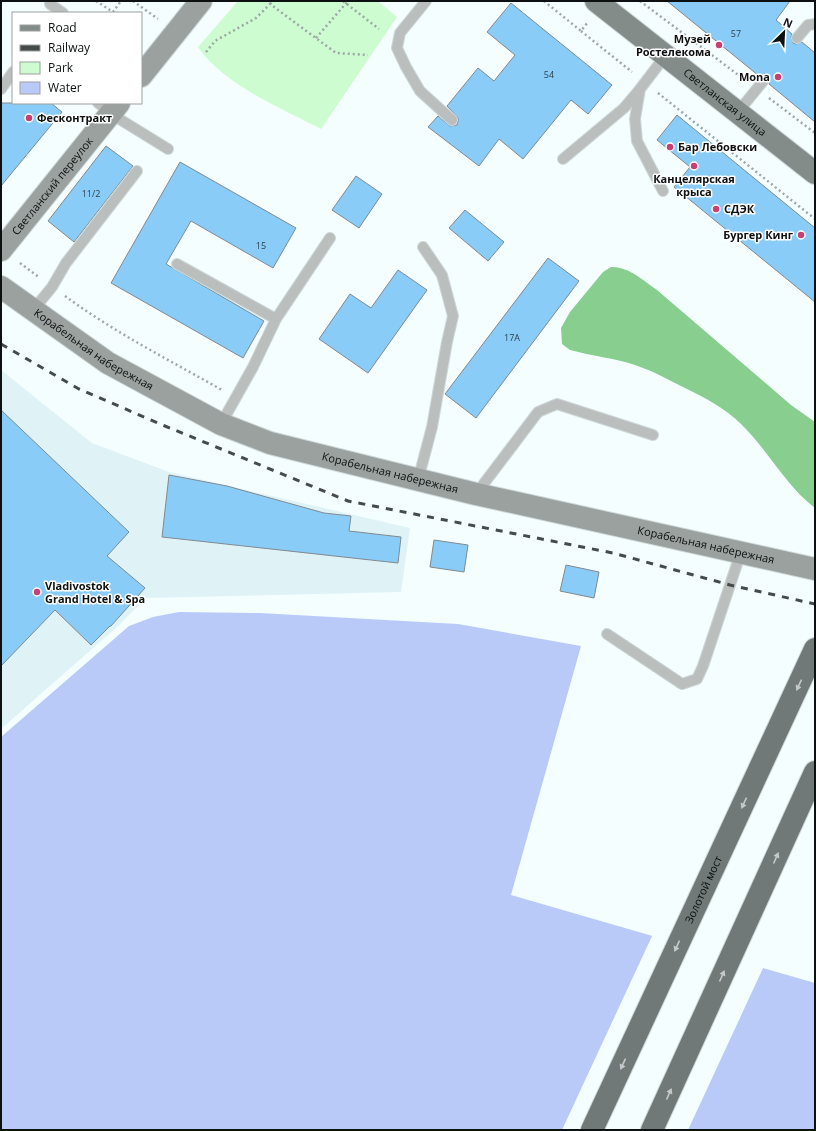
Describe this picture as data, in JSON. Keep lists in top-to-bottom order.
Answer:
{
  "streets": {
    "highway": ["Золотой мост"],
    "main road": ["Светланская улица", "Светланский переулок", "Корабельная набережная"]
  },
  "places": [
    "Музей Ростелекома",
    "Mona",
    "Фесконтракт",
    "Бар Лебовски",
    "Канцелярская крыса",
    "СДЭК",
    "Бургер Кинг",
    "Vladivostok Grand Hotel & Spa"
  ],
  "house_numbers": [
    "57",
    "54",
    "11/2",
    "15",
    "17А"
  ],
  "legend": [
    "Road",
    "Railway",
    "Park",
    "Water"
  ],
  "north": "top right"
}
